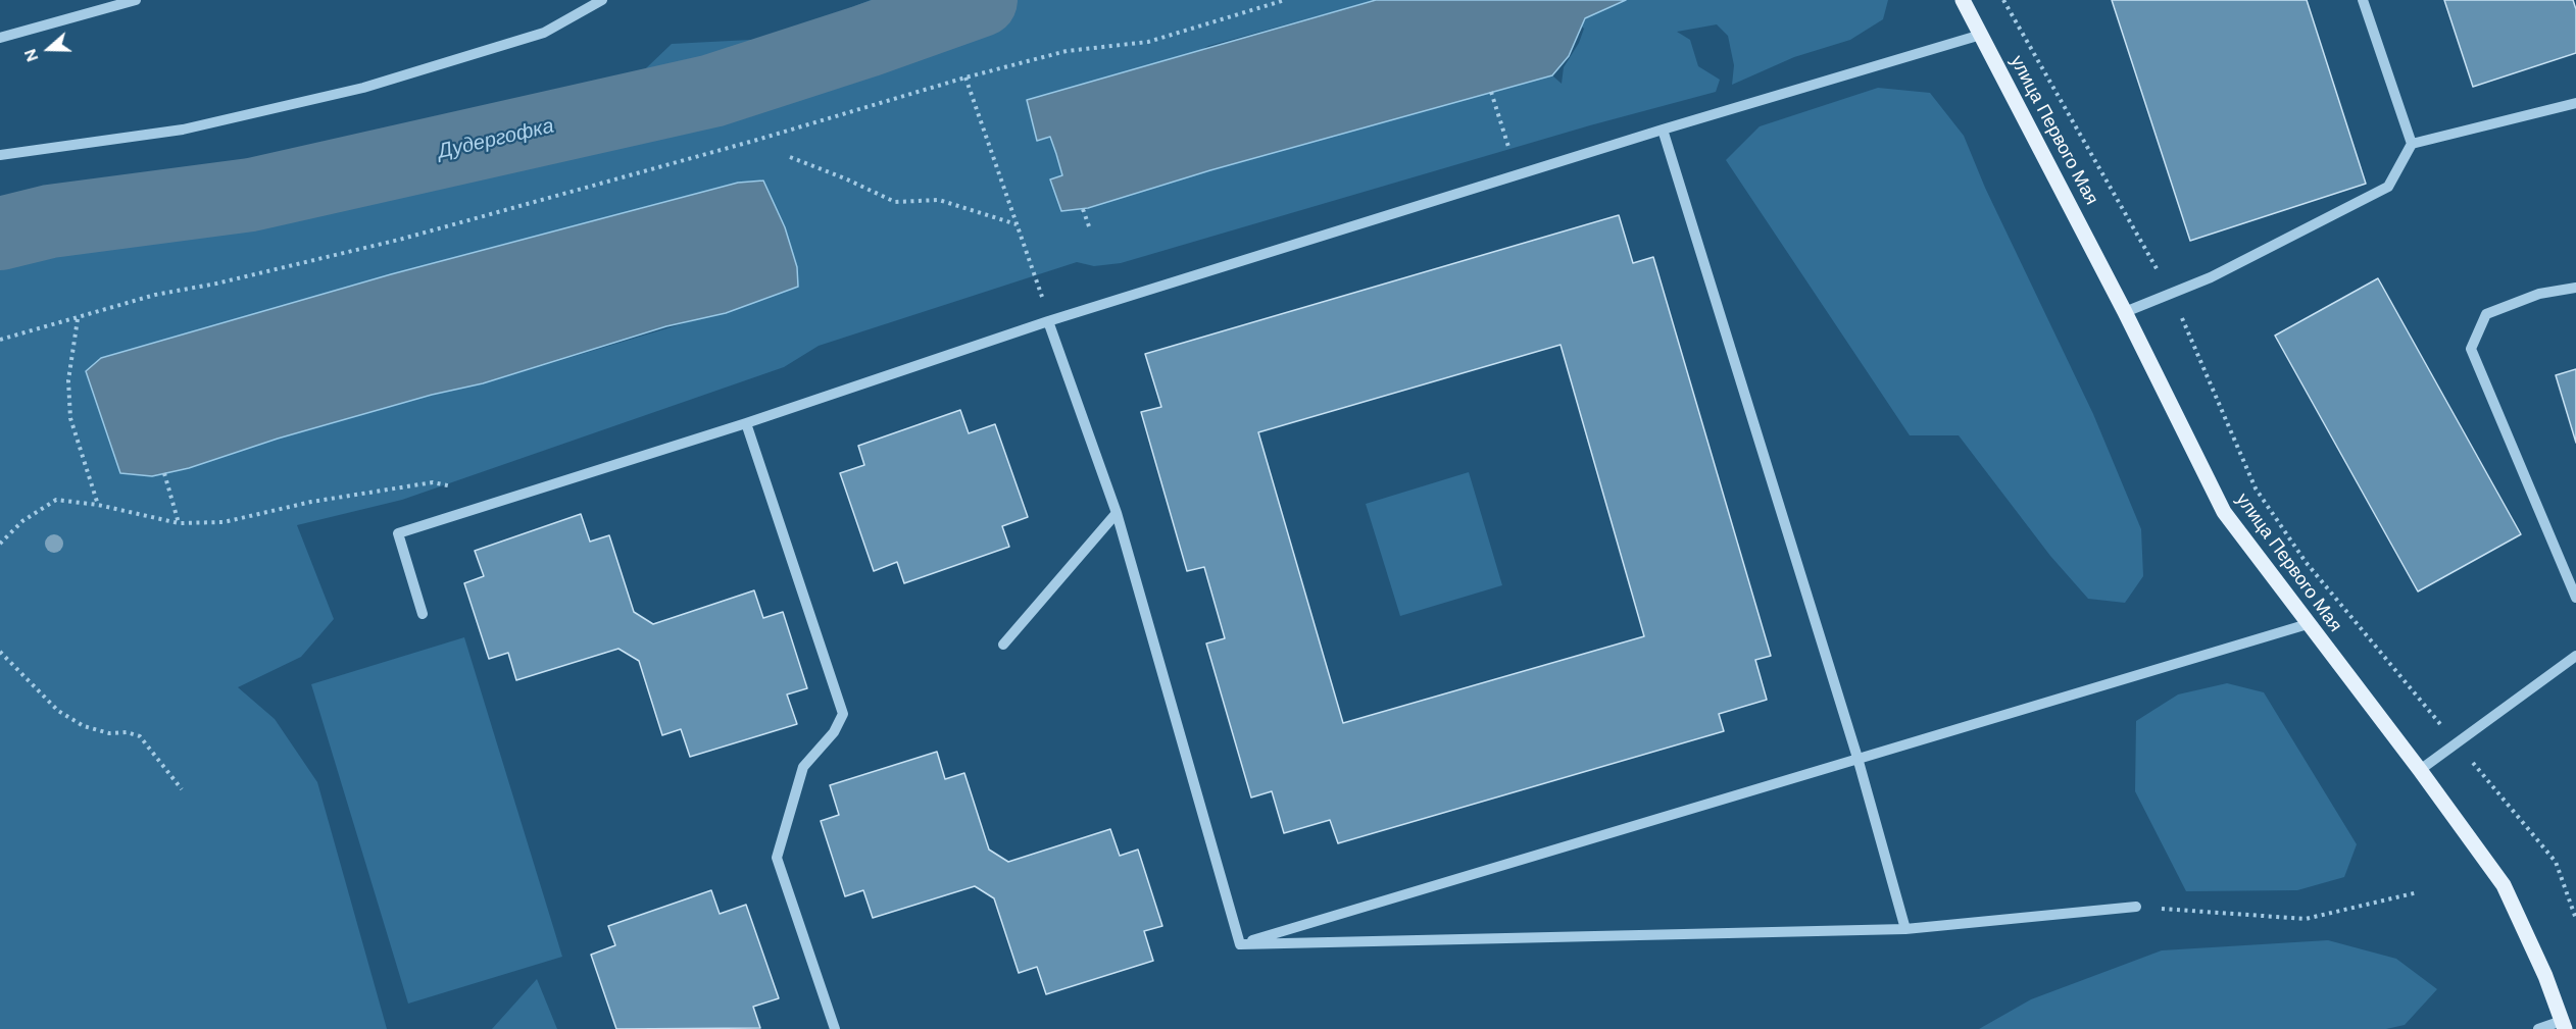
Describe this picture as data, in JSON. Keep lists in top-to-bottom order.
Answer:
{
  "streets": {
    "main road": ["улица Первого Мая"]
  },
  "water": ["Дудергофка"],
  "north": "left"
}
